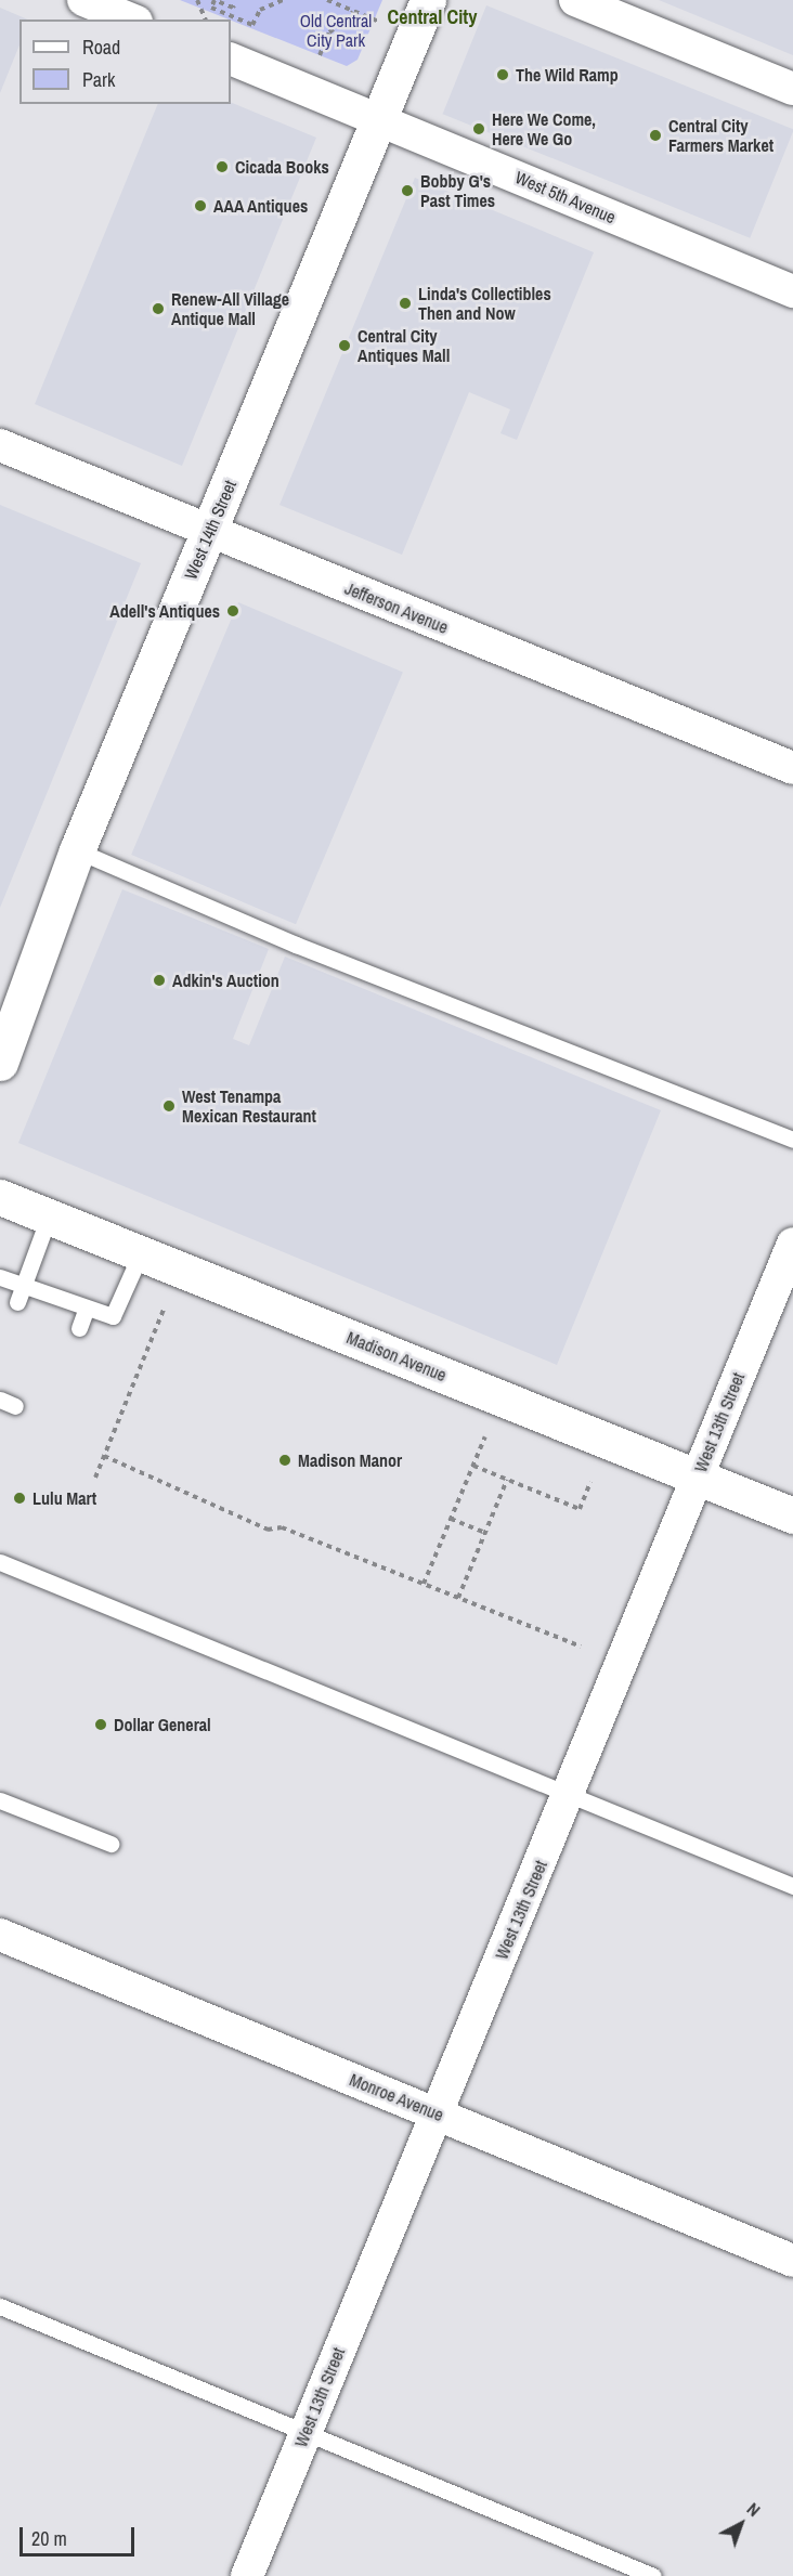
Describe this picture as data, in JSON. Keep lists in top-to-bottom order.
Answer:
{
  "streets": {
    "street": [
      "West 5th Avenue",
      "West 14th Street",
      "Jefferson Avenue",
      "Madison Avenue",
      "West 13th Street",
      "Monroe Avenue"
    ]
  },
  "crossings": [
    ["West 5th Avenue", "West 14th Street"],
    ["West 14th Street", "Jefferson Avenue"],
    ["Madison Avenue", "West 13th Street"],
    ["West 13th Street", "Monroe Avenue"]
  ],
  "districts": ["Central City"],
  "parks": ["Old Central City Park"],
  "places": [
    "The Wild Ramp",
    "Here We Come, Here We Go",
    "Central City Farmers Market",
    "Cicada Books",
    "Bobby G's Past Times",
    "AAA Antiques",
    "Linda's Collectibles Then and Now",
    "Renew-All Village Antique Mall",
    "Central City Antiques Mall",
    "Adell's Antiques",
    "Adkin's Auction",
    "West Tenampa Mexican Restaurant",
    "Madison Manor",
    "Lulu Mart",
    "Dollar General"
  ],
  "legend": ["Road", "Park"],
  "scale_bar": "20 m",
  "north": "top right"
}
